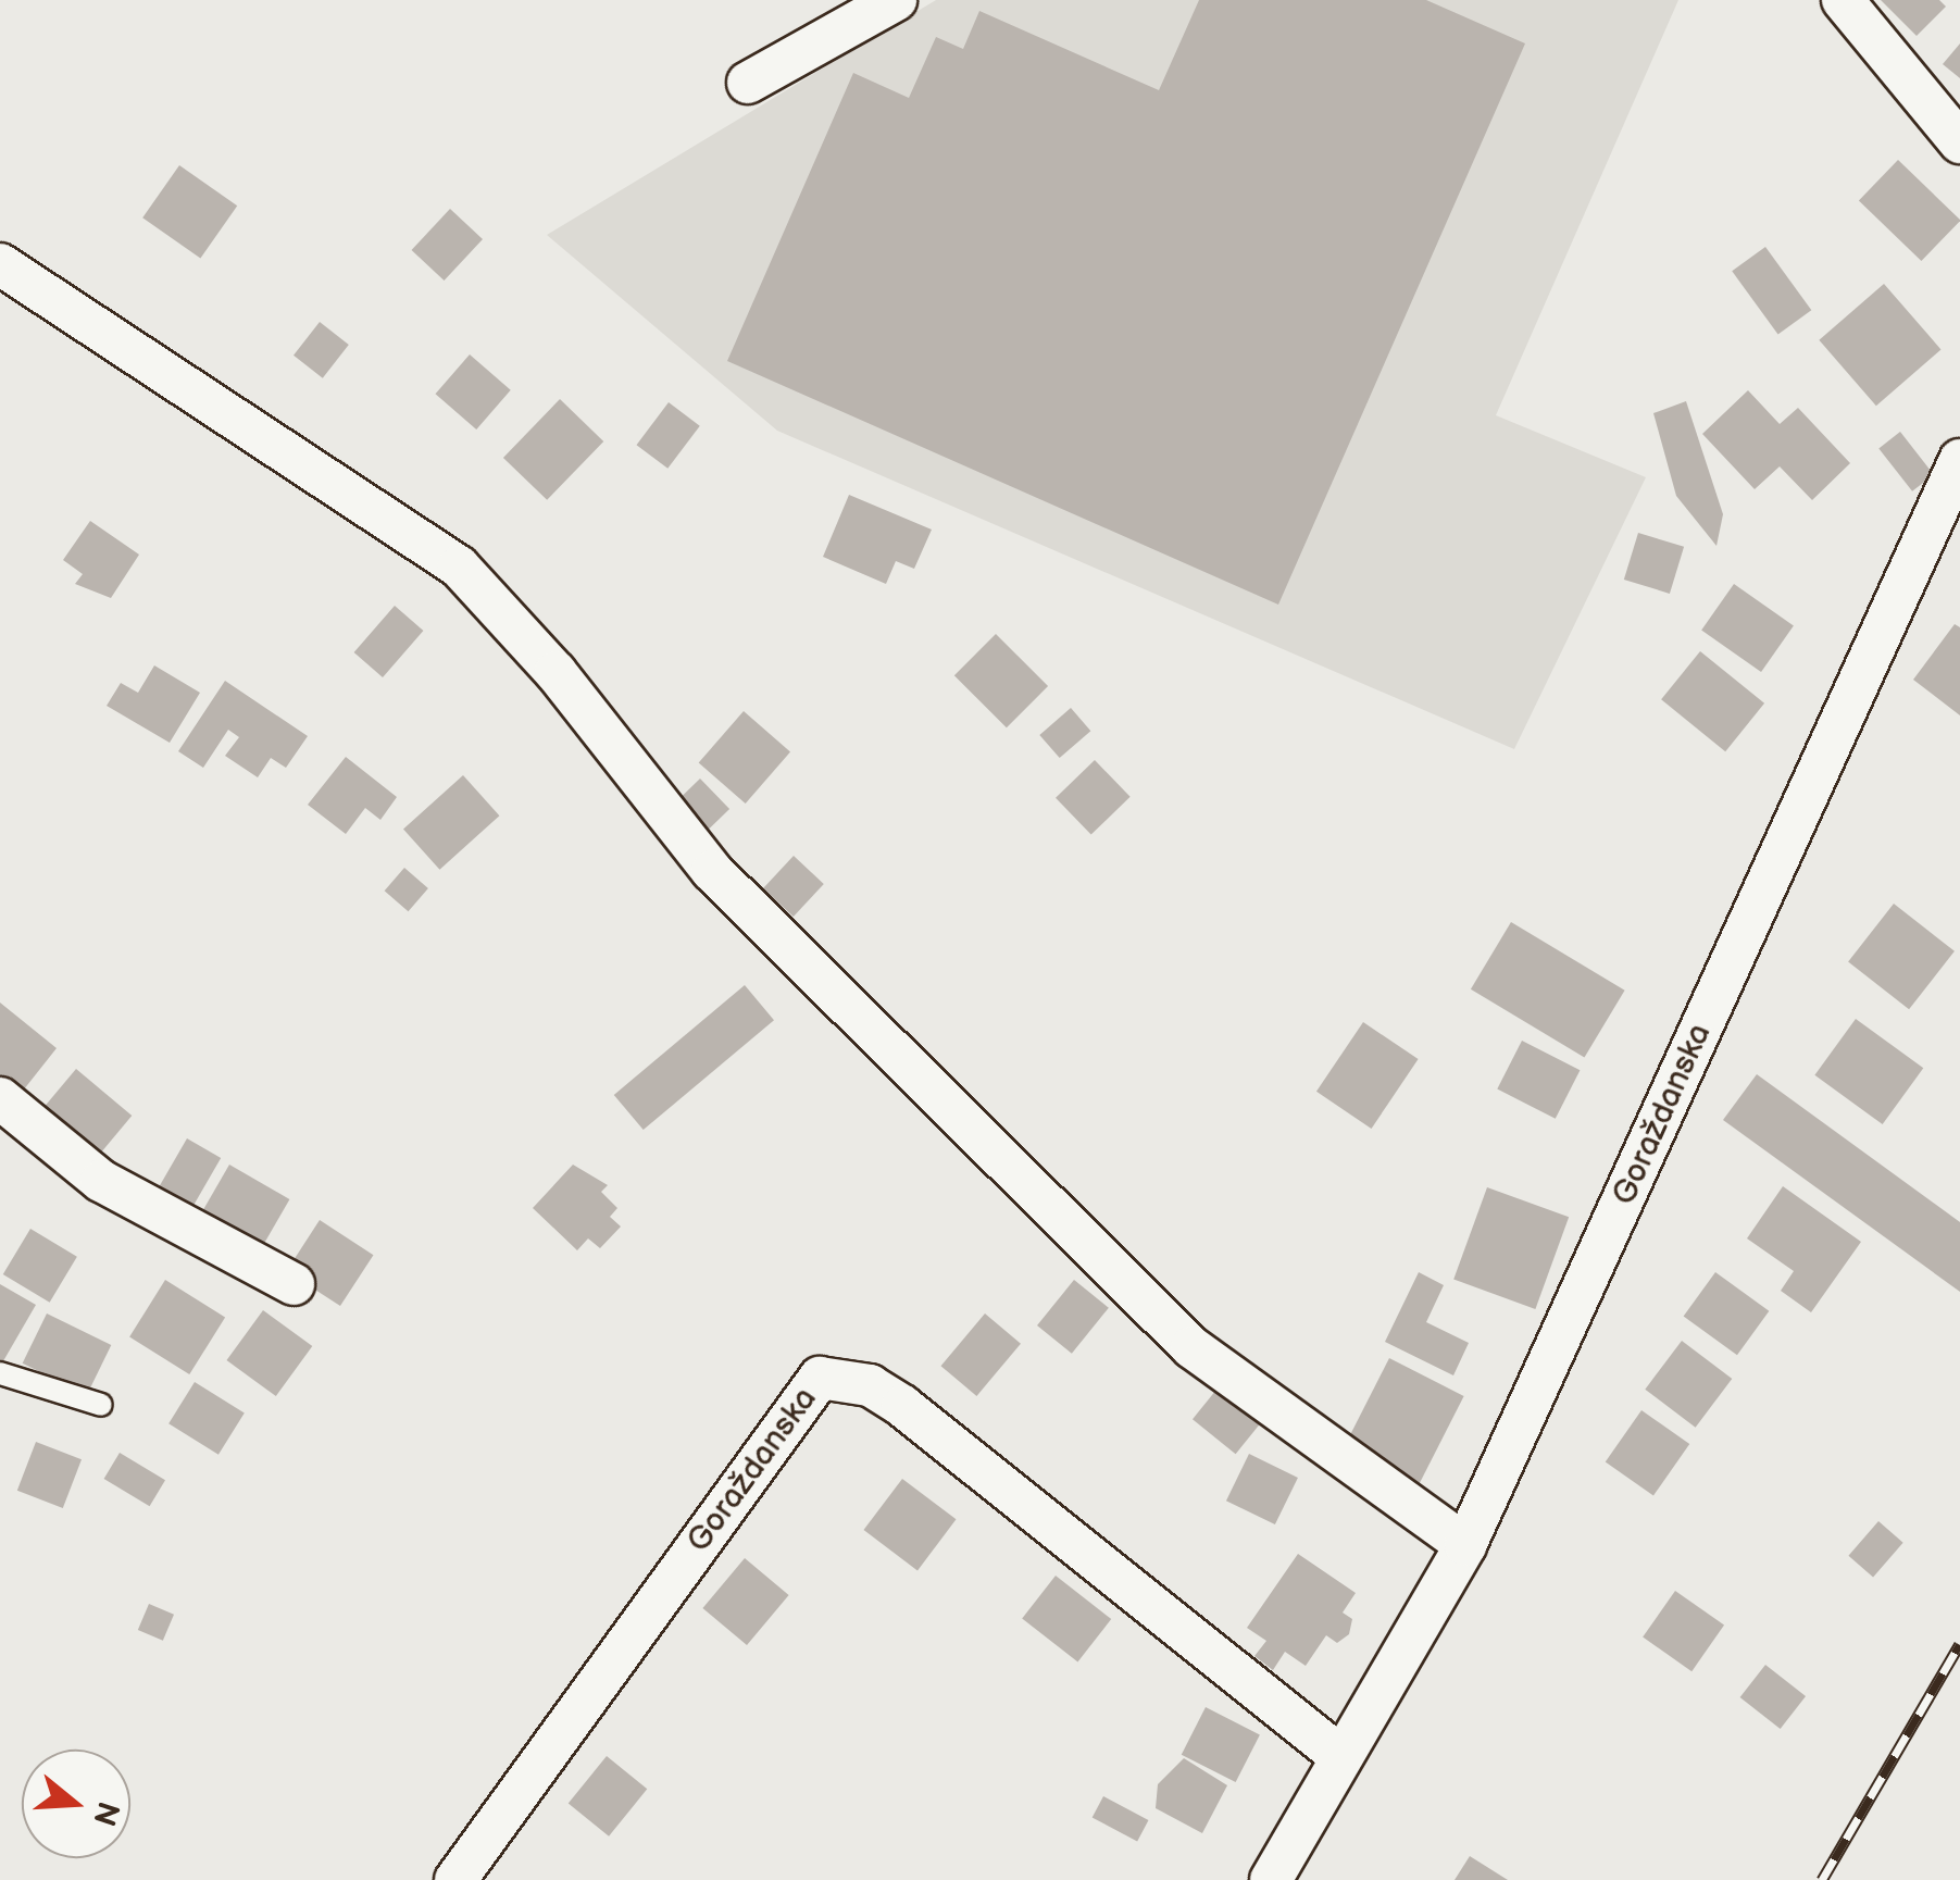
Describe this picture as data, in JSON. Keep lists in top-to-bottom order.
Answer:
{
  "streets": {
    "street": ["Goraždanska"]
  },
  "north": "right"
}
